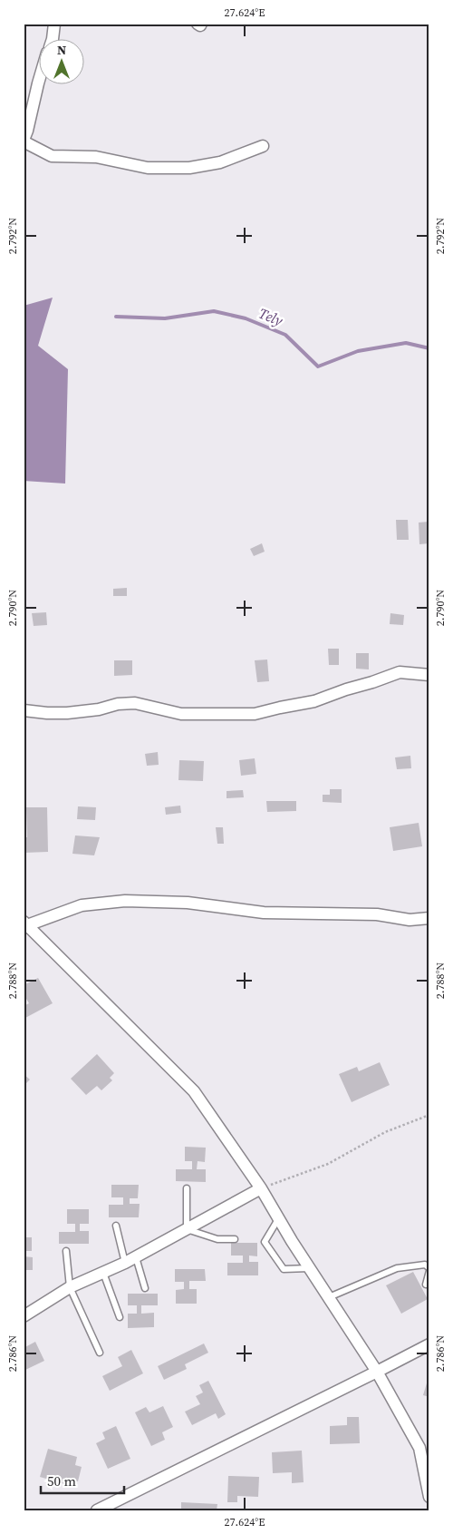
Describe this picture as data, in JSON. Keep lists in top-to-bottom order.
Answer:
{
  "water": ["Tely"],
  "scale_bar": "50 m",
  "north": "top",
  "coordinates": [
    "27.624°E",
    "2.792°N",
    "2.790°N",
    "2.788°N",
    "2.786°N"
  ]
}
